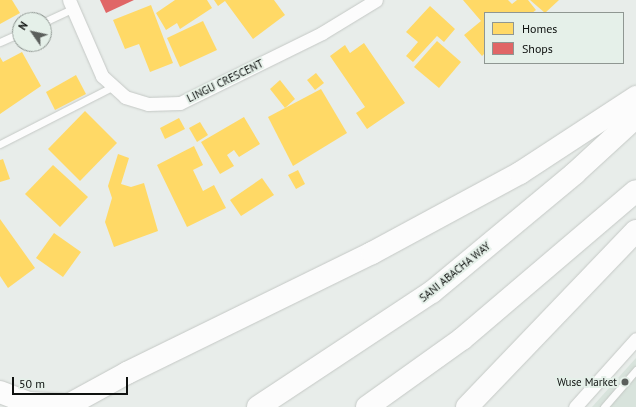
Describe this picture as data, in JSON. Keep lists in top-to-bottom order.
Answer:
{
  "streets": {
    "highway": ["SANI ABACHA WAY"],
    "street": ["LINGU CRESCENT"]
  },
  "places": ["Wuse Market"],
  "legend": ["Homes", "Shops"],
  "scale_bar": "50 m",
  "north": "top left"
}
